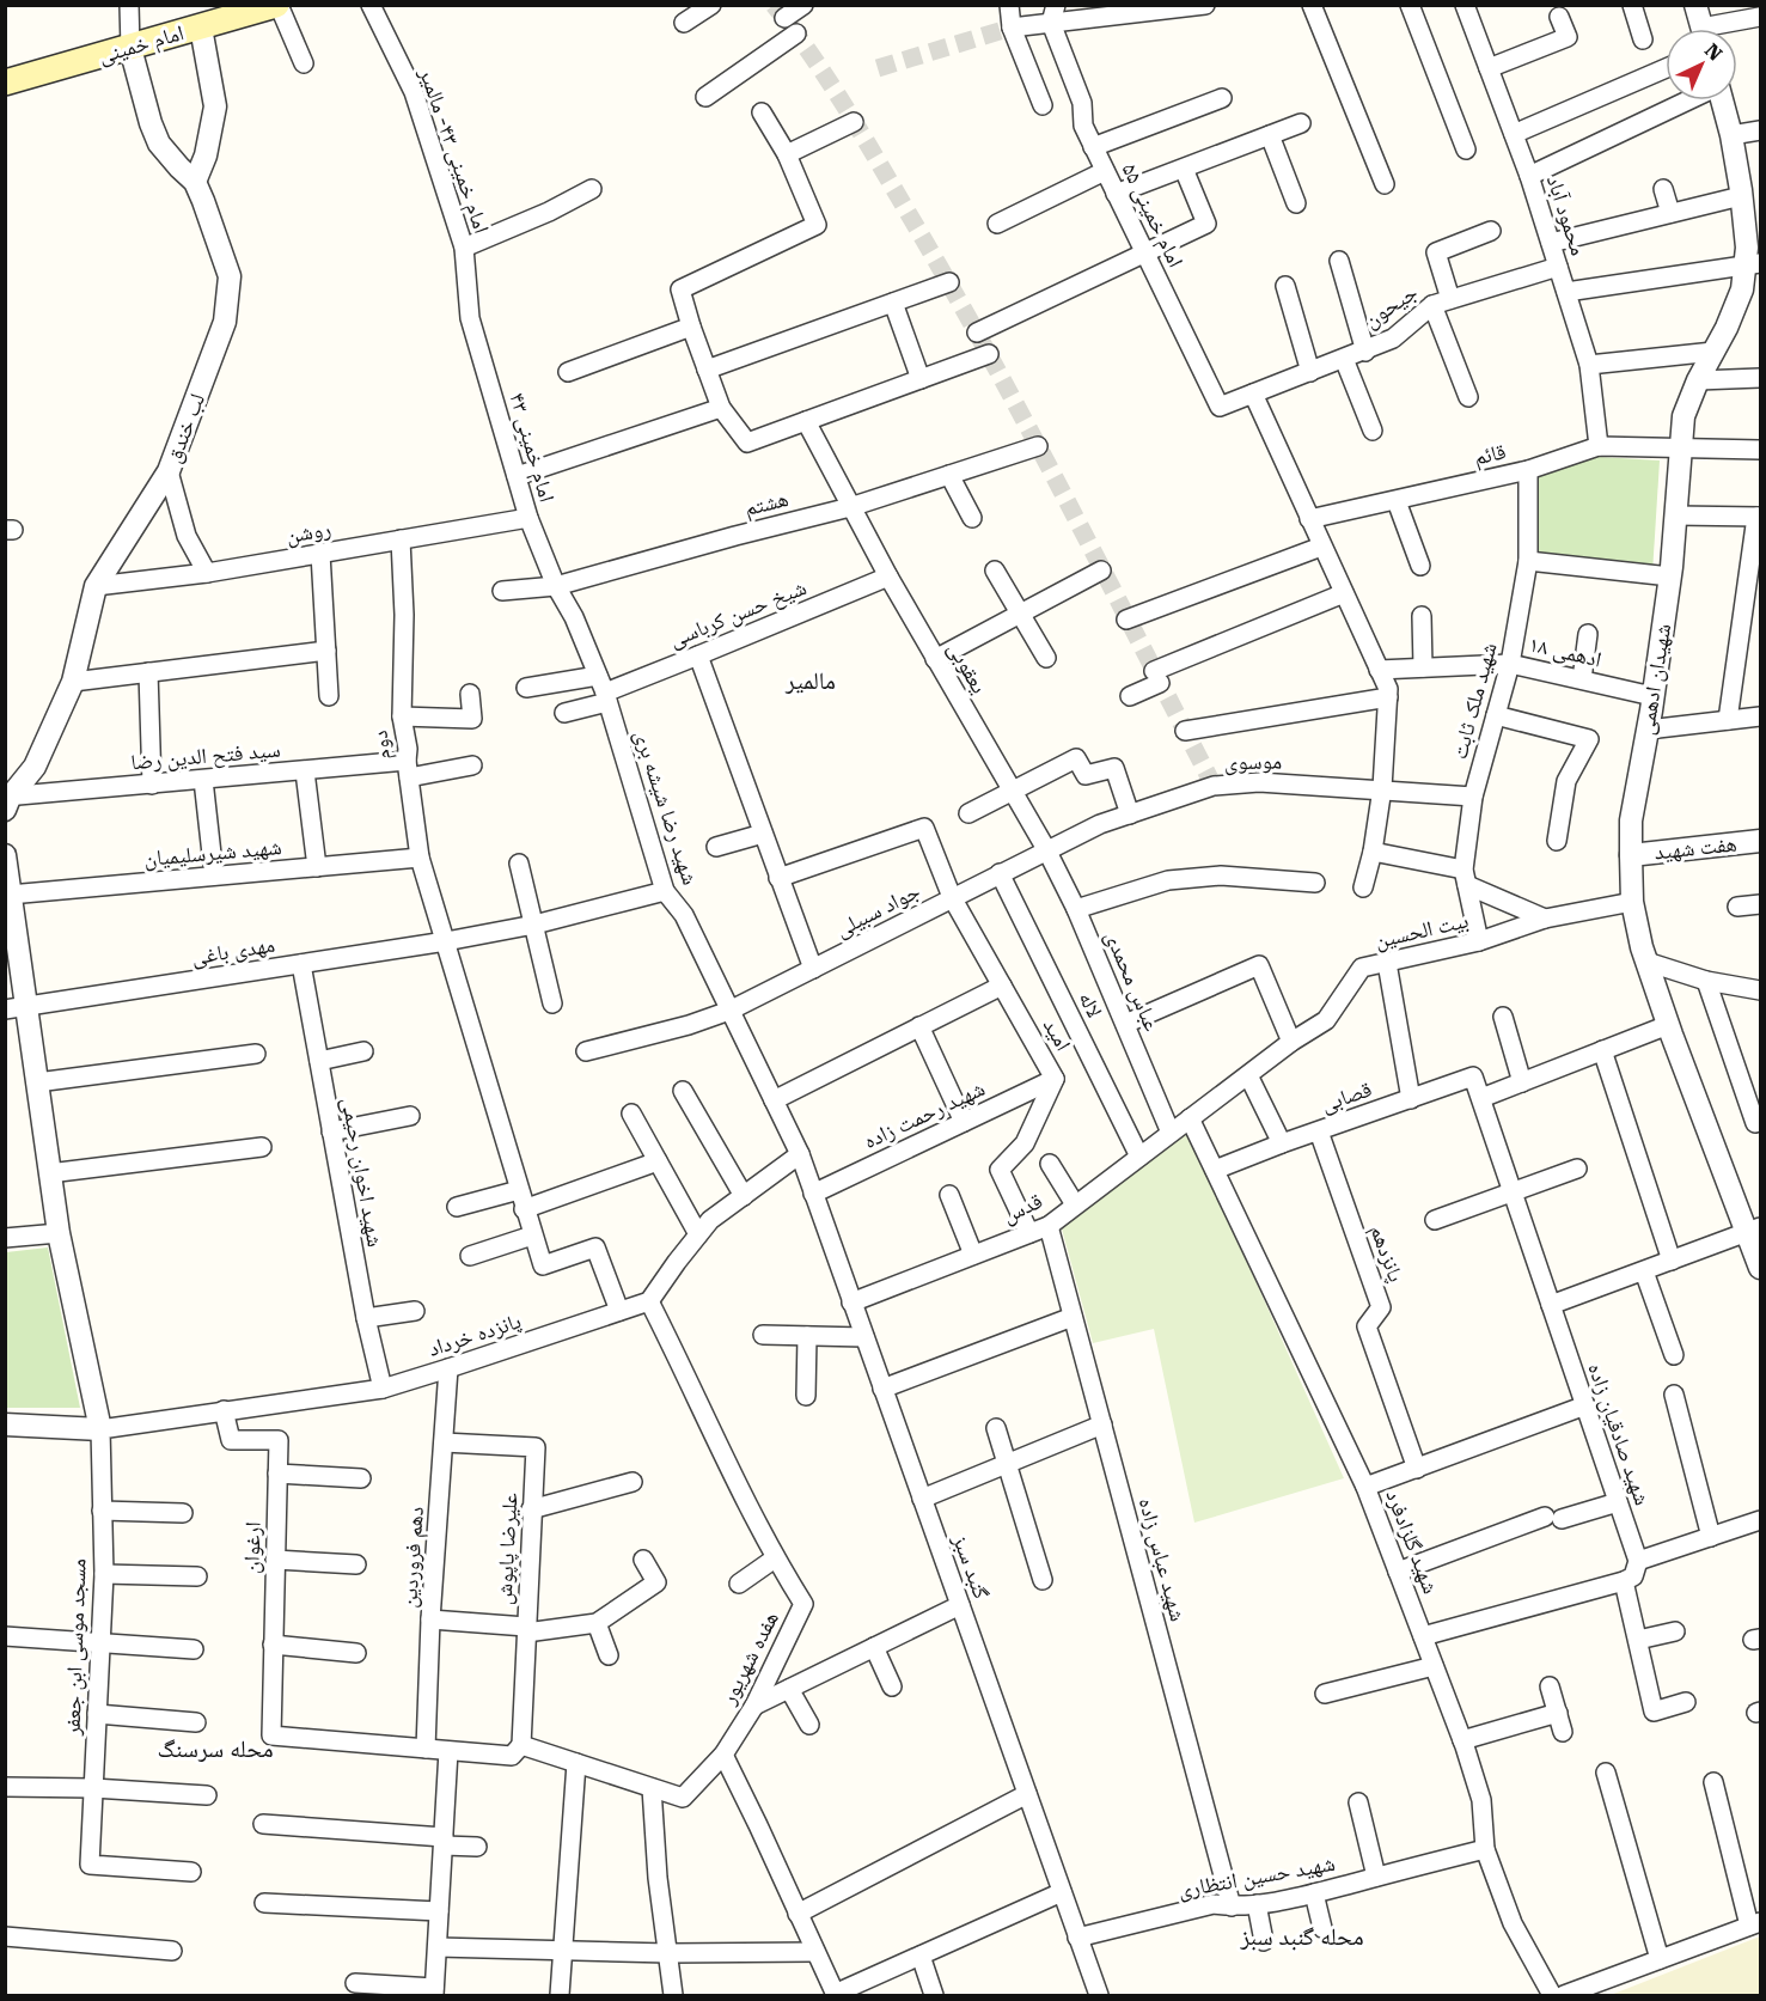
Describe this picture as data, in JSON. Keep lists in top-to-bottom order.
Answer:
{
  "streets": {
    "main road": ["امام خمینی"],
    "street": [
      "امام خمینی ۴۳- مالمیر",
      "امام خمینی ۵۵",
      "محمود آباد",
      "جیحون",
      "لب خندق",
      "امام خمینی ۴۳",
      "قائم",
      "هشتم",
      "روشن",
      "شیخ حسن کرباسی",
      "ادهمی ۱۸",
      "یعقوبی",
      "شهیدان ادهمی",
      "شهید ملک ثابت",
      "دوم",
      "سید فتح الدین رضا",
      "موسوی",
      "شهید رضا شیشه بری",
      "هفت شهید",
      "شهید شیرسلیمیان",
      "جواد سبیلی",
      "بیت الحسین",
      "مهدی باغی",
      "عباس محمدی",
      "لاله",
      "امید",
      "قصابی",
      "شهید رحمت زاده",
      "شهید اخوان رحیمی",
      "قدس",
      "پانزدهم",
      "پانزده خرداد",
      "شهید صادقیان زاده",
      "شهید گلزادفرد",
      "ارغوان",
      "علیرضا پاپوش",
      "دهم فروردین",
      "شهید عباس زاده",
      "گنبد سبز",
      "مسجد موسی ابن جعفر",
      "هفده شهریور",
      "شهید حسین انتظاری"
    ]
  },
  "crossings": [
    ["امام خمینی", "لب خندق"],
    ["امام خمینی ۴۳- مالمیر", "امام خمینی ۴۳"],
    ["امام خمینی ۵۵", "جیحون"],
    ["محمود آباد", "جیحون"],
    ["محمود آباد", "قائم"],
    ["لب خندق", "روشن"],
    ["لب خندق", "سید فتح الدین رضا"],
    ["امام خمینی ۴۳", "هشتم"],
    ["امام خمینی ۴۳", "روشن"],
    ["امام خمینی ۴۳", "شهید رضا شیشه بری"],
    ["قائم", "شهیدان ادهمی"],
    ["قائم", "شهید ملک ثابت"],
    ["هشتم", "یعقوبی"],
    ["هشتم", "شهید رضا شیشه بری"],
    ["روشن", "دوم"],
    ["شیخ حسن کرباسی", "یعقوبی"],
    ["شیخ حسن کرباسی", "شهید رضا شیشه بری"],
    ["ادهمی ۱۸", "شهیدان ادهمی"],
    ["ادهمی ۱۸", "شهید ملک ثابت"],
    ["یعقوبی", "موسوی"],
    ["یعقوبی", "جواد سبیلی"],
    ["یعقوبی", "عباس محمدی"],
    ["شهیدان ادهمی", "هفت شهید"],
    ["شهیدان ادهمی", "بیت الحسین"],
    ["شهید ملک ثابت", "موسوی"],
    ["شهید ملک ثابت", "بیت الحسین"],
    ["دوم", "سید فتح الدین رضا"],
    ["دوم", "شهید شیرسلیمیان"],
    ["دوم", "مهدی باغی"],
    ["دوم", "پانزده خرداد"],
    ["موسوی", "جواد سبیلی"],
    ["موسوی", "عباس محمدی"],
    ["شهید رضا شیشه بری", "جواد سبیلی"],
    ["شهید رضا شیشه بری", "مهدی باغی"],
    ["شهید رضا شیشه بری", "گنبد سبز"],
    ["جواد سبیلی", "عباس محمدی"],
    ["جواد سبیلی", "لاله"],
    ["جواد سبیلی", "امید"],
    ["بیت الحسین", "قدس"],
    ["بیت الحسین", "شهید گلزادفرد"],
    ["مهدی باغی", "شهید اخوان رحیمی"],
    ["عباس محمدی", "قدس"],
    ["لاله", "قدس"],
    ["امید", "شهید رحمت زاده"],
    ["امید", "قدس"],
    ["قصابی", "پانزدهم"],
    ["قصابی", "شهید صادقیان زاده"],
    ["قصابی", "شهید گلزادفرد"],
    ["شهید رحمت زاده", "گنبد سبز"],
    ["شهید اخوان رحیمی", "پانزده خرداد"],
    ["قدس", "شهید گلزادفرد"],
    ["قدس", "شهید عباس زاده"],
    ["قدس", "گنبد سبز"],
    ["پانزده خرداد", "ارغوان"],
    ["پانزده خرداد", "دهم فروردین"],
    ["پانزده خرداد", "مسجد موسی ابن جعفر"],
    ["پانزده خرداد", "هفده شهریور"],
    ["شهید گلزادفرد", "شهید حسین انتظاری"],
    ["ارغوان", "دهم فروردین"],
    ["علیرضا پاپوش", "دهم فروردین"],
    ["علیرضا پاپوش", "هفده شهریور"],
    ["شهید عباس زاده", "شهید حسین انتظاری"],
    ["گنبد سبز", "شهید حسین انتظاری"]
  ],
  "districts": ["مالمیر", "محله سرسنگ", "محله گنبد سبز"],
  "north": "top right"
}
